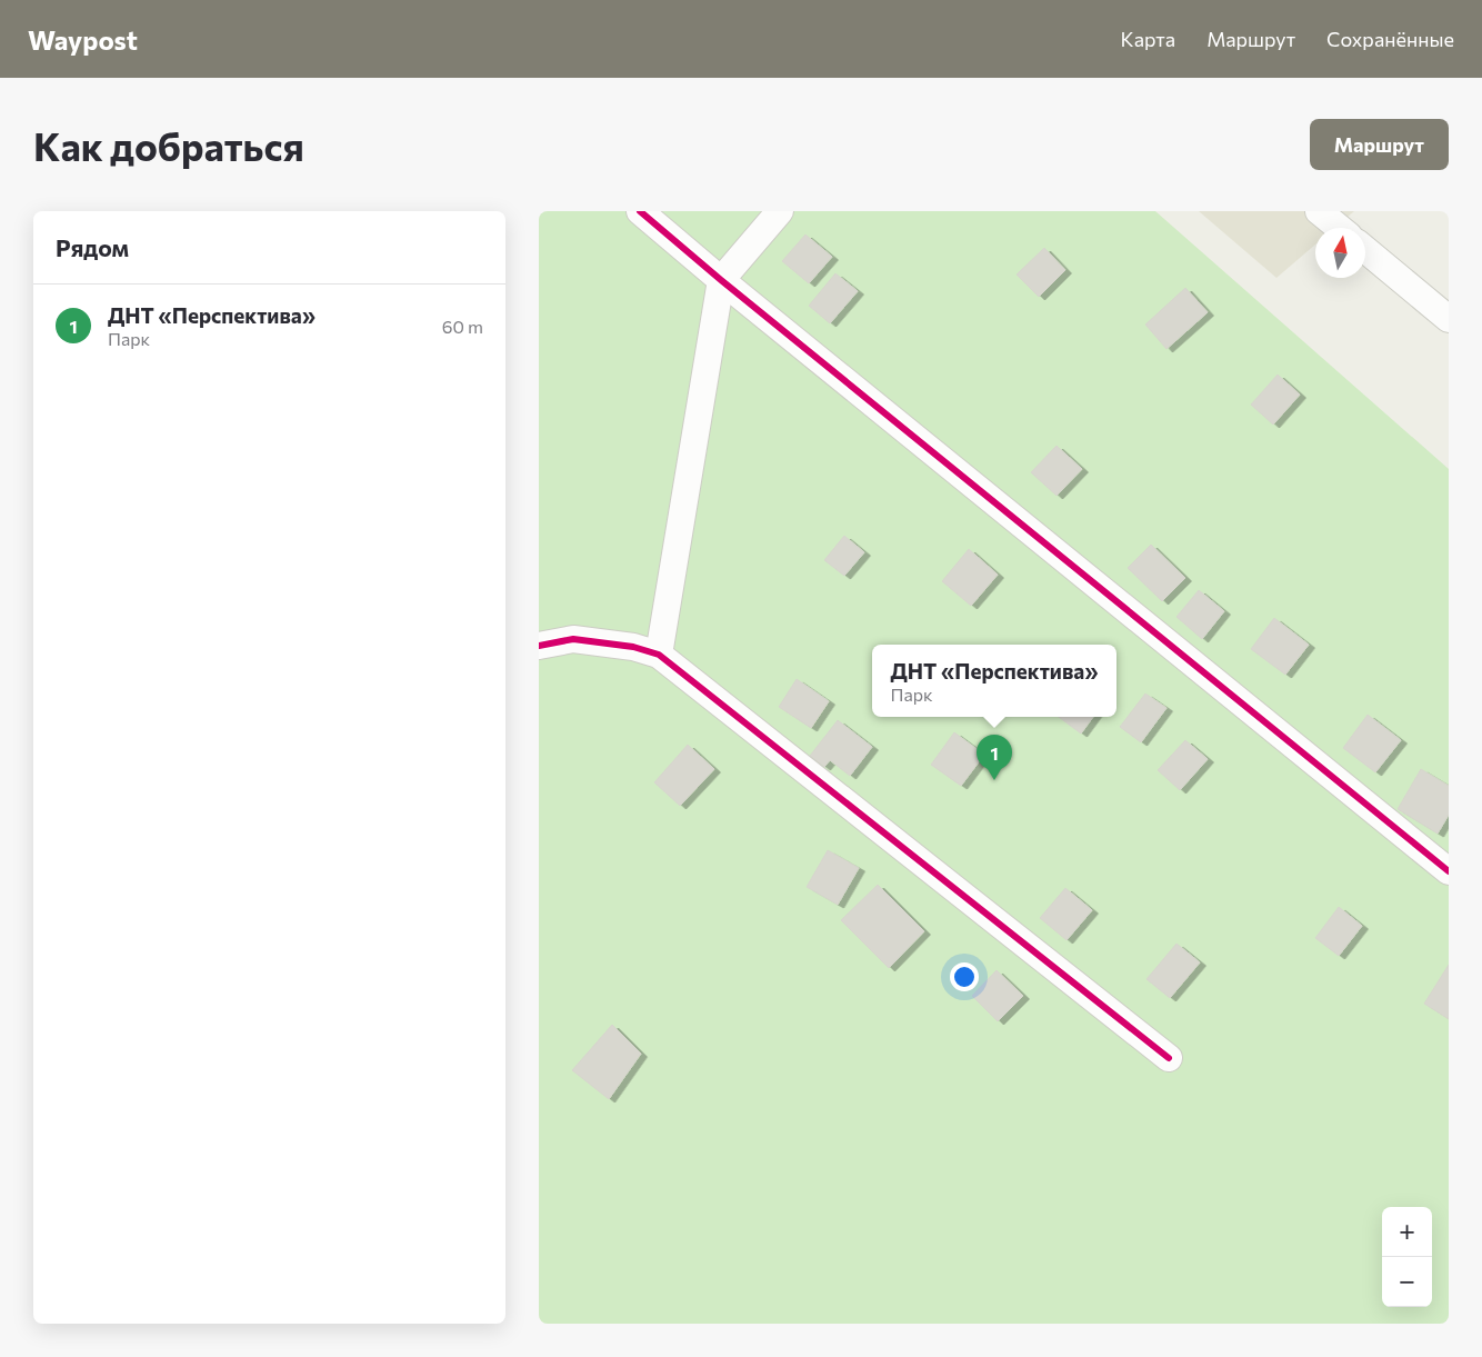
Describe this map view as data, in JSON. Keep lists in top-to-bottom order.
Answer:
{
  "north": "top",
  "page": {
    "header": "Waypost",
    "nav": ["Карта", "Маршрут", "Сохранённые"],
    "buttons": "Маршрут",
    "title": "Как добраться",
    "heading": "Рядом",
    "list": [
      {
        "mark": "1",
        "name": "ДНТ «Перспектива»",
        "note": "Парк",
        "value": "60 m"
      }
    ],
    "popup": ["ДНТ «Перспектива»", "Парк"],
    "pins": "1",
    "map_buttons": ["+", "−"]
  }
}
